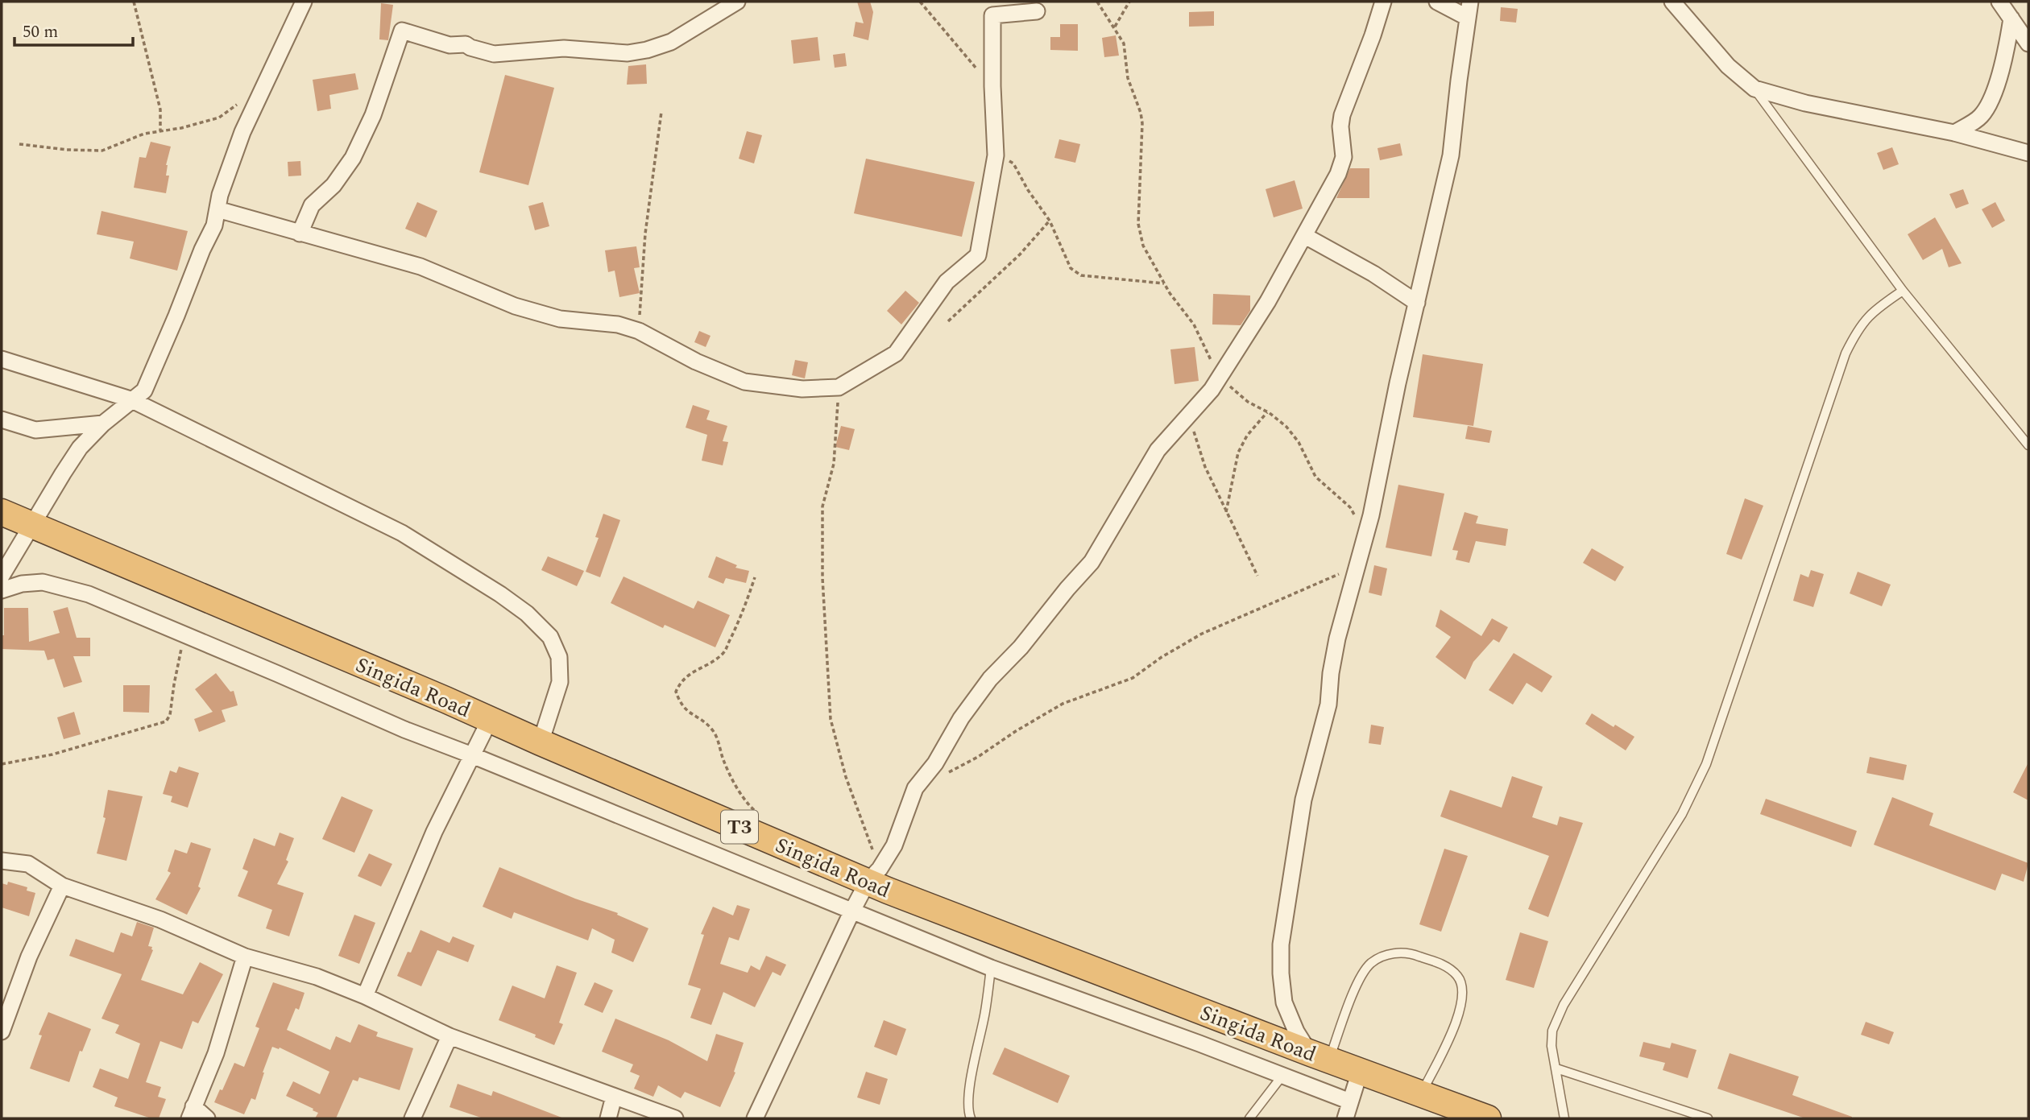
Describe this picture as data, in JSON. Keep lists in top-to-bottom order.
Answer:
{
  "streets": {
    "highway": ["Singida Road", "T3"]
  },
  "scale_bar": "50 m"
}
